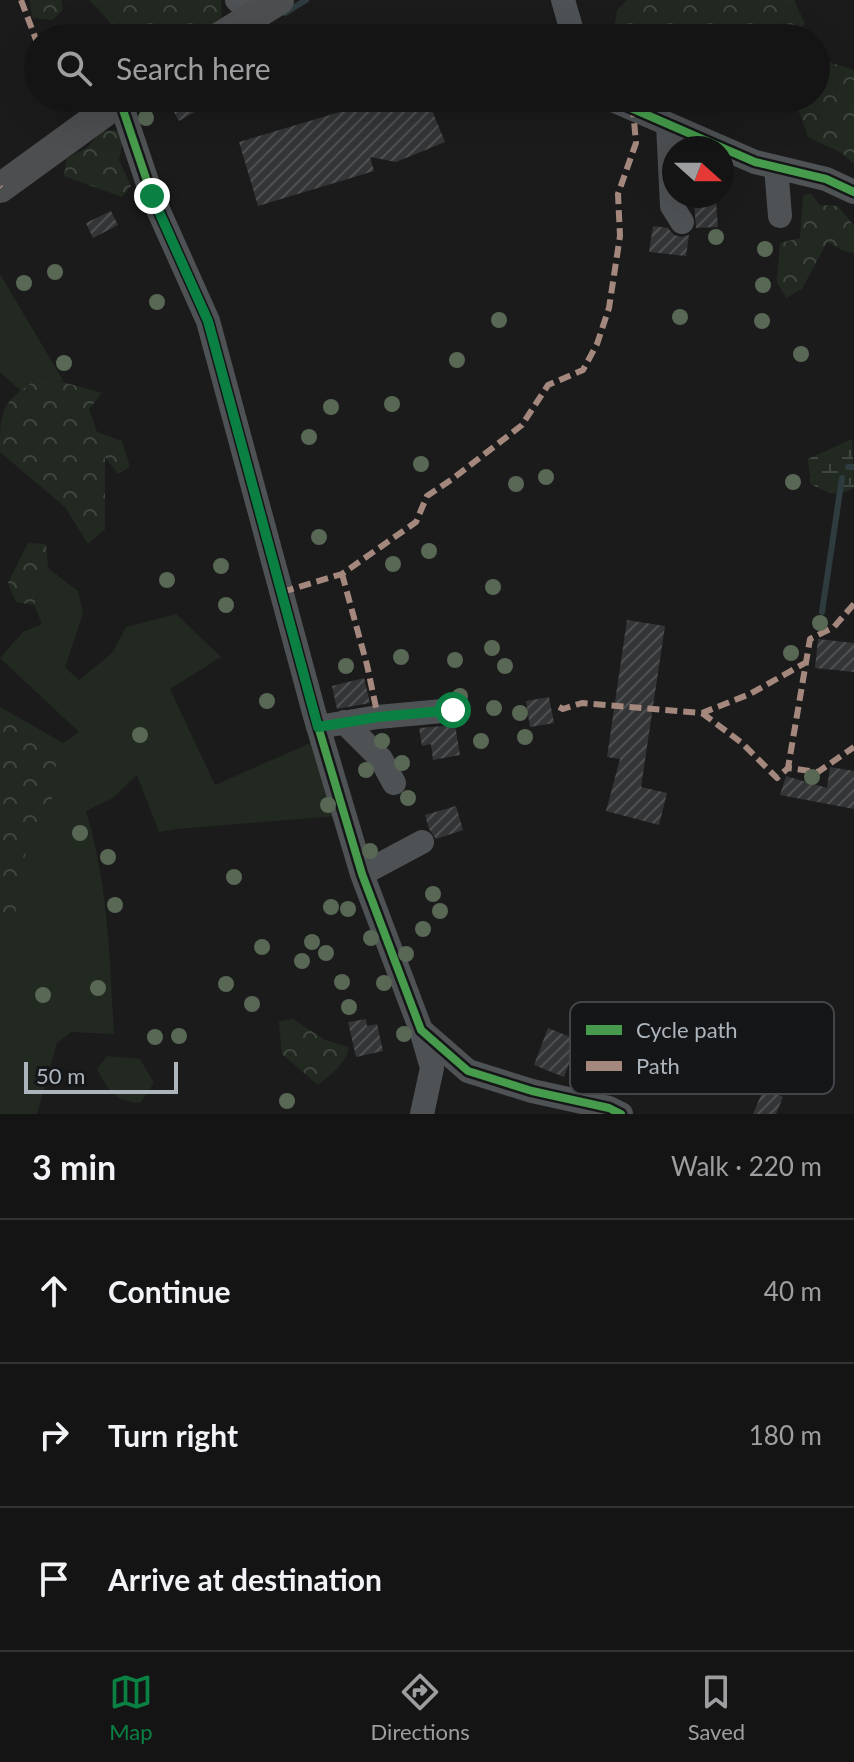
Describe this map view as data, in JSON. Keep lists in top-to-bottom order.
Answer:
{
  "legend": ["Cycle path", "Path"],
  "scale_bar": "50 m",
  "north": "right",
  "page": {
    "search": "Search here",
    "scale": "50 m",
    "heading": ["3 min", "Walk · 220 m"],
    "list": [
      ["Continue", "40 m"],
      ["Turn right", "180 m"],
      "Arrive at destination"
    ],
    "nav": ["Map", "Directions", "Saved"]
  }
}
